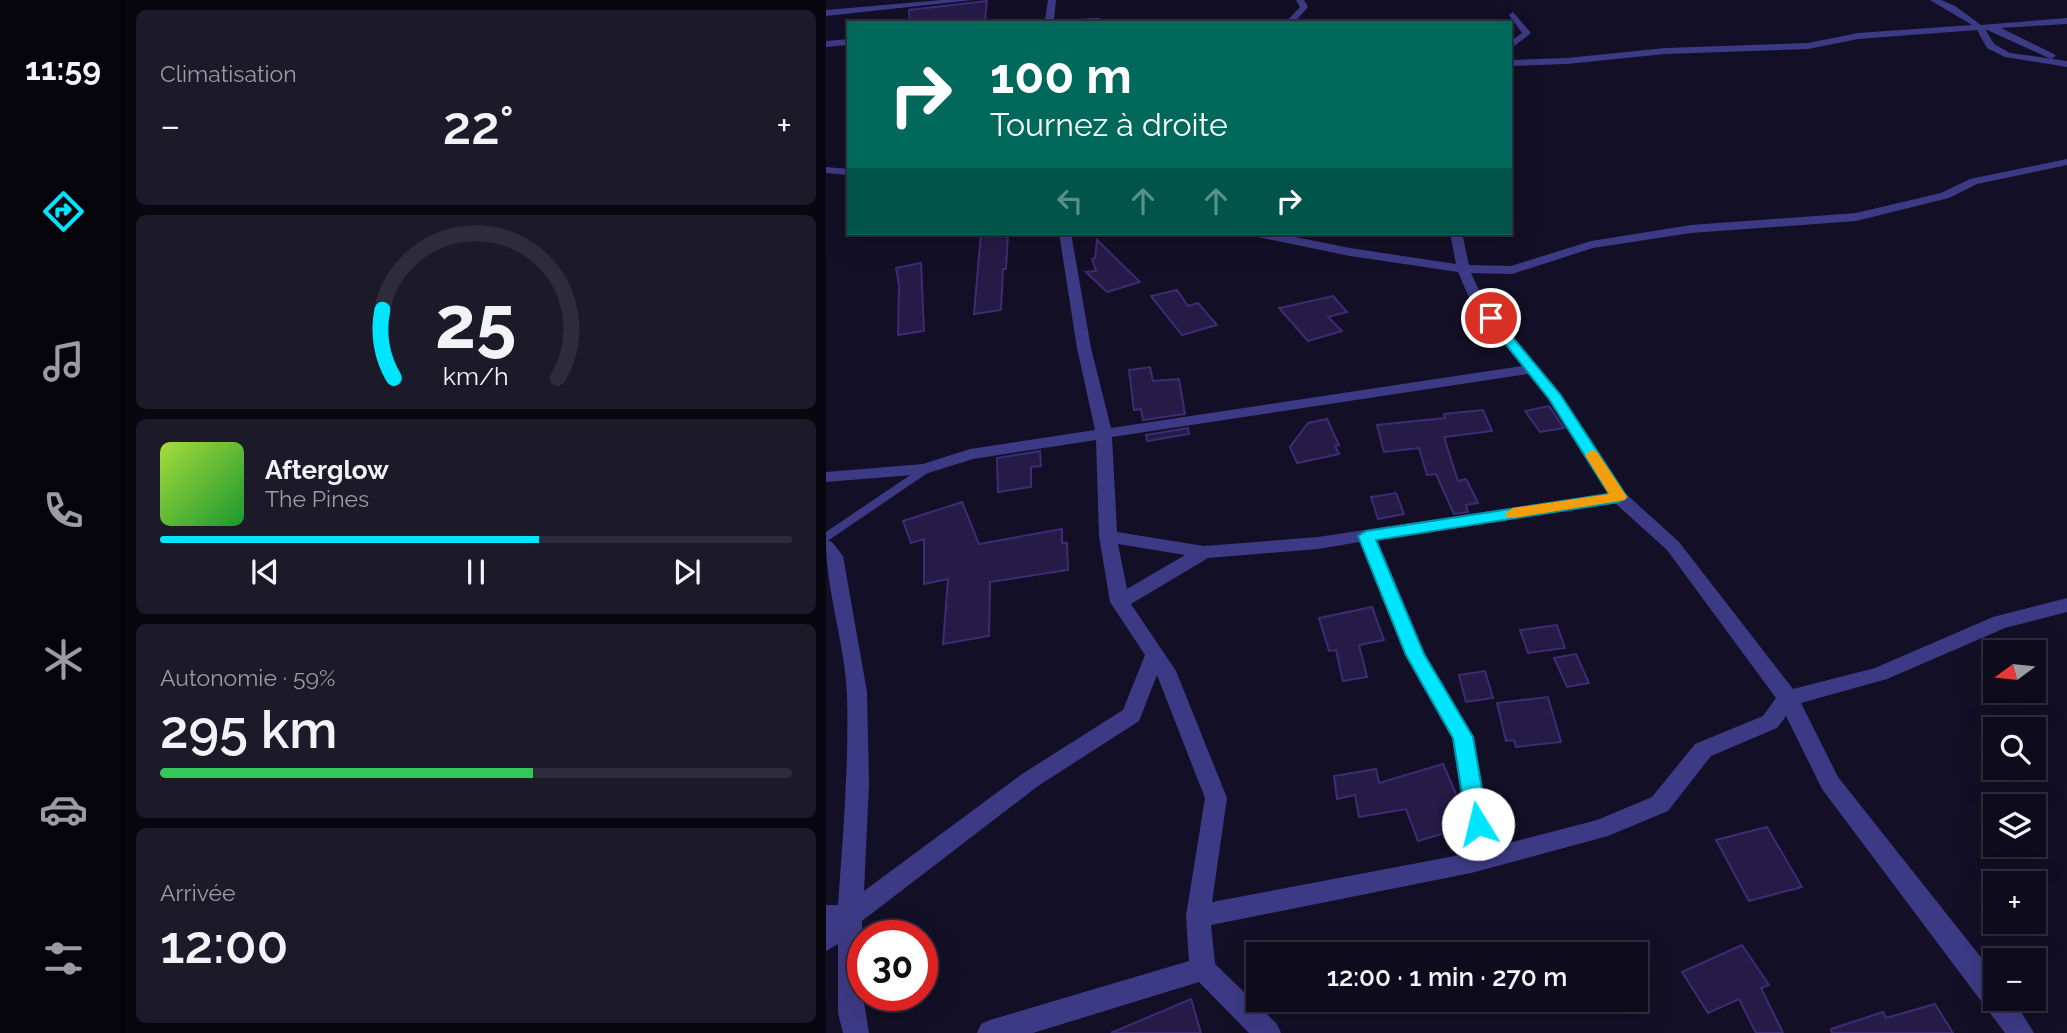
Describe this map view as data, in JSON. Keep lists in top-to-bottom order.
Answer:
{
  "north": "left",
  "page": {
    "tabs": "11:59",
    "tile": [
      "Climatisation",
      ["Autonomie · 59%", "295 km"],
      ["Arrivée", "12:00"]
    ],
    "turn": ["100 m", "Tournez à droite"],
    "heat": ["−", "22°", "+"],
    "song": ["Afterglow", "The Pines"],
    "map_buttons": ["+", "−"],
    "limit": "30",
    "trip": "12:00 · 1 min · 270 m",
    "gauge": ["25", "km/h"]
  }
}
